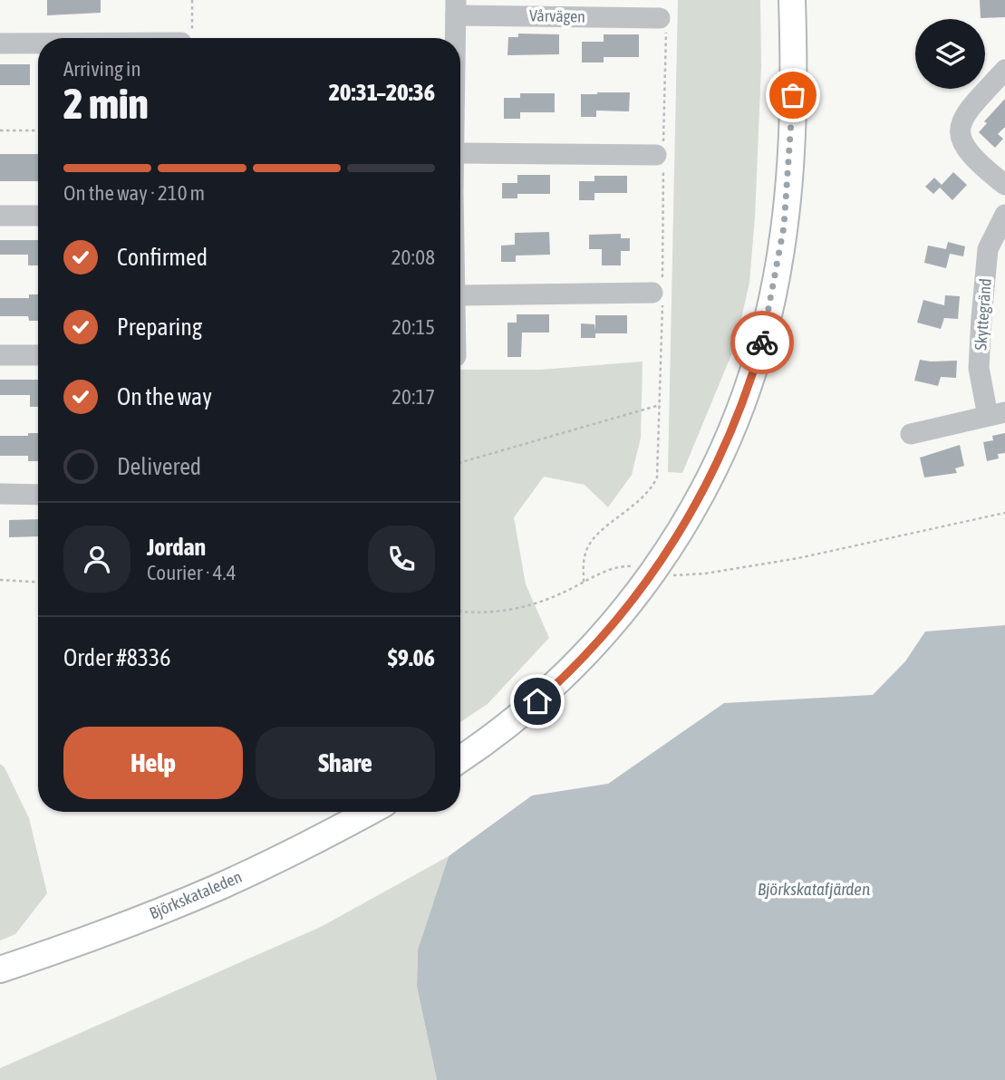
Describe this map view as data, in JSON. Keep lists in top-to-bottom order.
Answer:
{
  "streets": {
    "main road": ["Björkskataleden"],
    "street": ["Vårvägen", "Skyttegränd"]
  },
  "water": ["Björkskatafjärden"],
  "page": {
    "heading": ["2 min", "Arriving in", "20:31–20:36"],
    "panel": [
      "Jordan",
      "Courier · 4.4",
      "Order #8336",
      "$9.06"
    ],
    "bar": "On the way · 210 m",
    "list": [
      ["Confirmed", "20:08"],
      ["Preparing", "20:15"],
      ["On the way", "20:17"],
      "Delivered"
    ],
    "buttons": ["Help", "Share"]
  }
}
